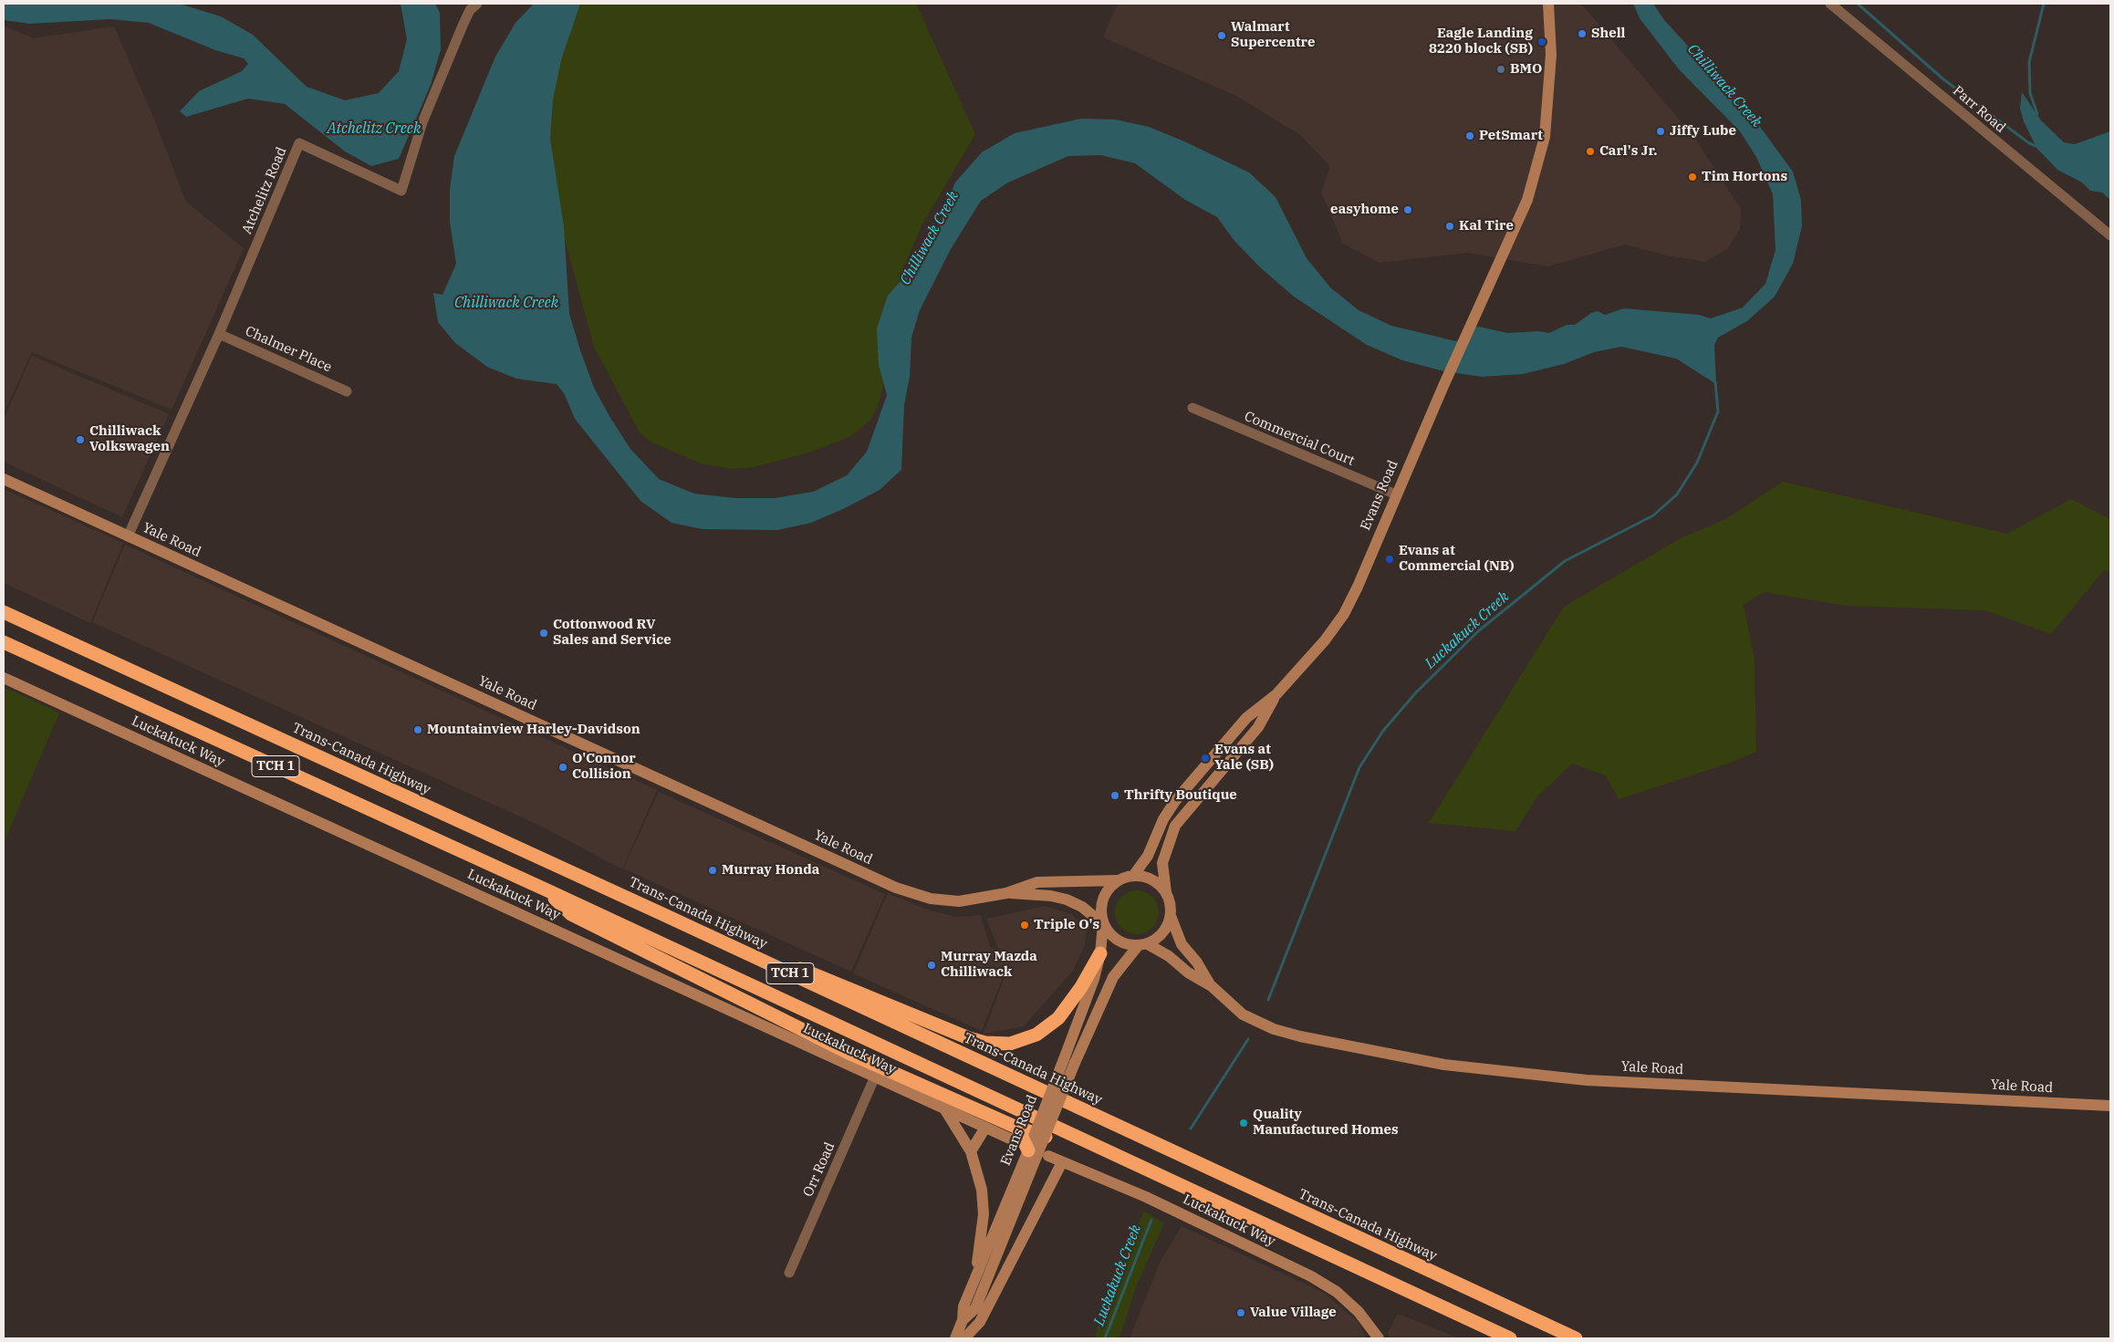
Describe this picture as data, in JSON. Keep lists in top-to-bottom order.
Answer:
{
  "streets": {
    "highway": ["Trans-Canada Highway", "TCH 1"],
    "street": [
      "Parr Road",
      "Atchelitz Road",
      "Chalmer Place",
      "Commercial Court",
      "Evans Road",
      "Yale Road",
      "Luckakuck Way",
      "Orr Road"
    ]
  },
  "crossings": [
    ["Atchelitz Road", "Chalmer Place"],
    ["Atchelitz Road", "Yale Road"],
    ["Commercial Court", "Evans Road"],
    ["Evans Road", "Yale Road"],
    ["Luckakuck Way", "Orr Road"]
  ],
  "water": ["Chilliwack Creek", "Atchelitz Creek", "Luckakuck Creek"],
  "places": [
    "Shell",
    "Walmart Supercentre",
    "Eagle Landing 8220 block (SB)",
    "BMO",
    "Jiffy Lube",
    "PetSmart",
    "Carl's Jr.",
    "Tim Hortons",
    "easyhome",
    "Kal Tire",
    "Chilliwack Volkswagen",
    "Evans at Commercial (NB)",
    "Cottonwood RV Sales and Service",
    "Mountainview Harley-Davidson",
    "Evans at Yale (SB)",
    "O'Connor Collision",
    "Thrifty Boutique",
    "Murray Honda",
    "Triple O's",
    "Murray Mazda Chilliwack",
    "Quality Manufactured Homes",
    "Value Village"
  ]
}
